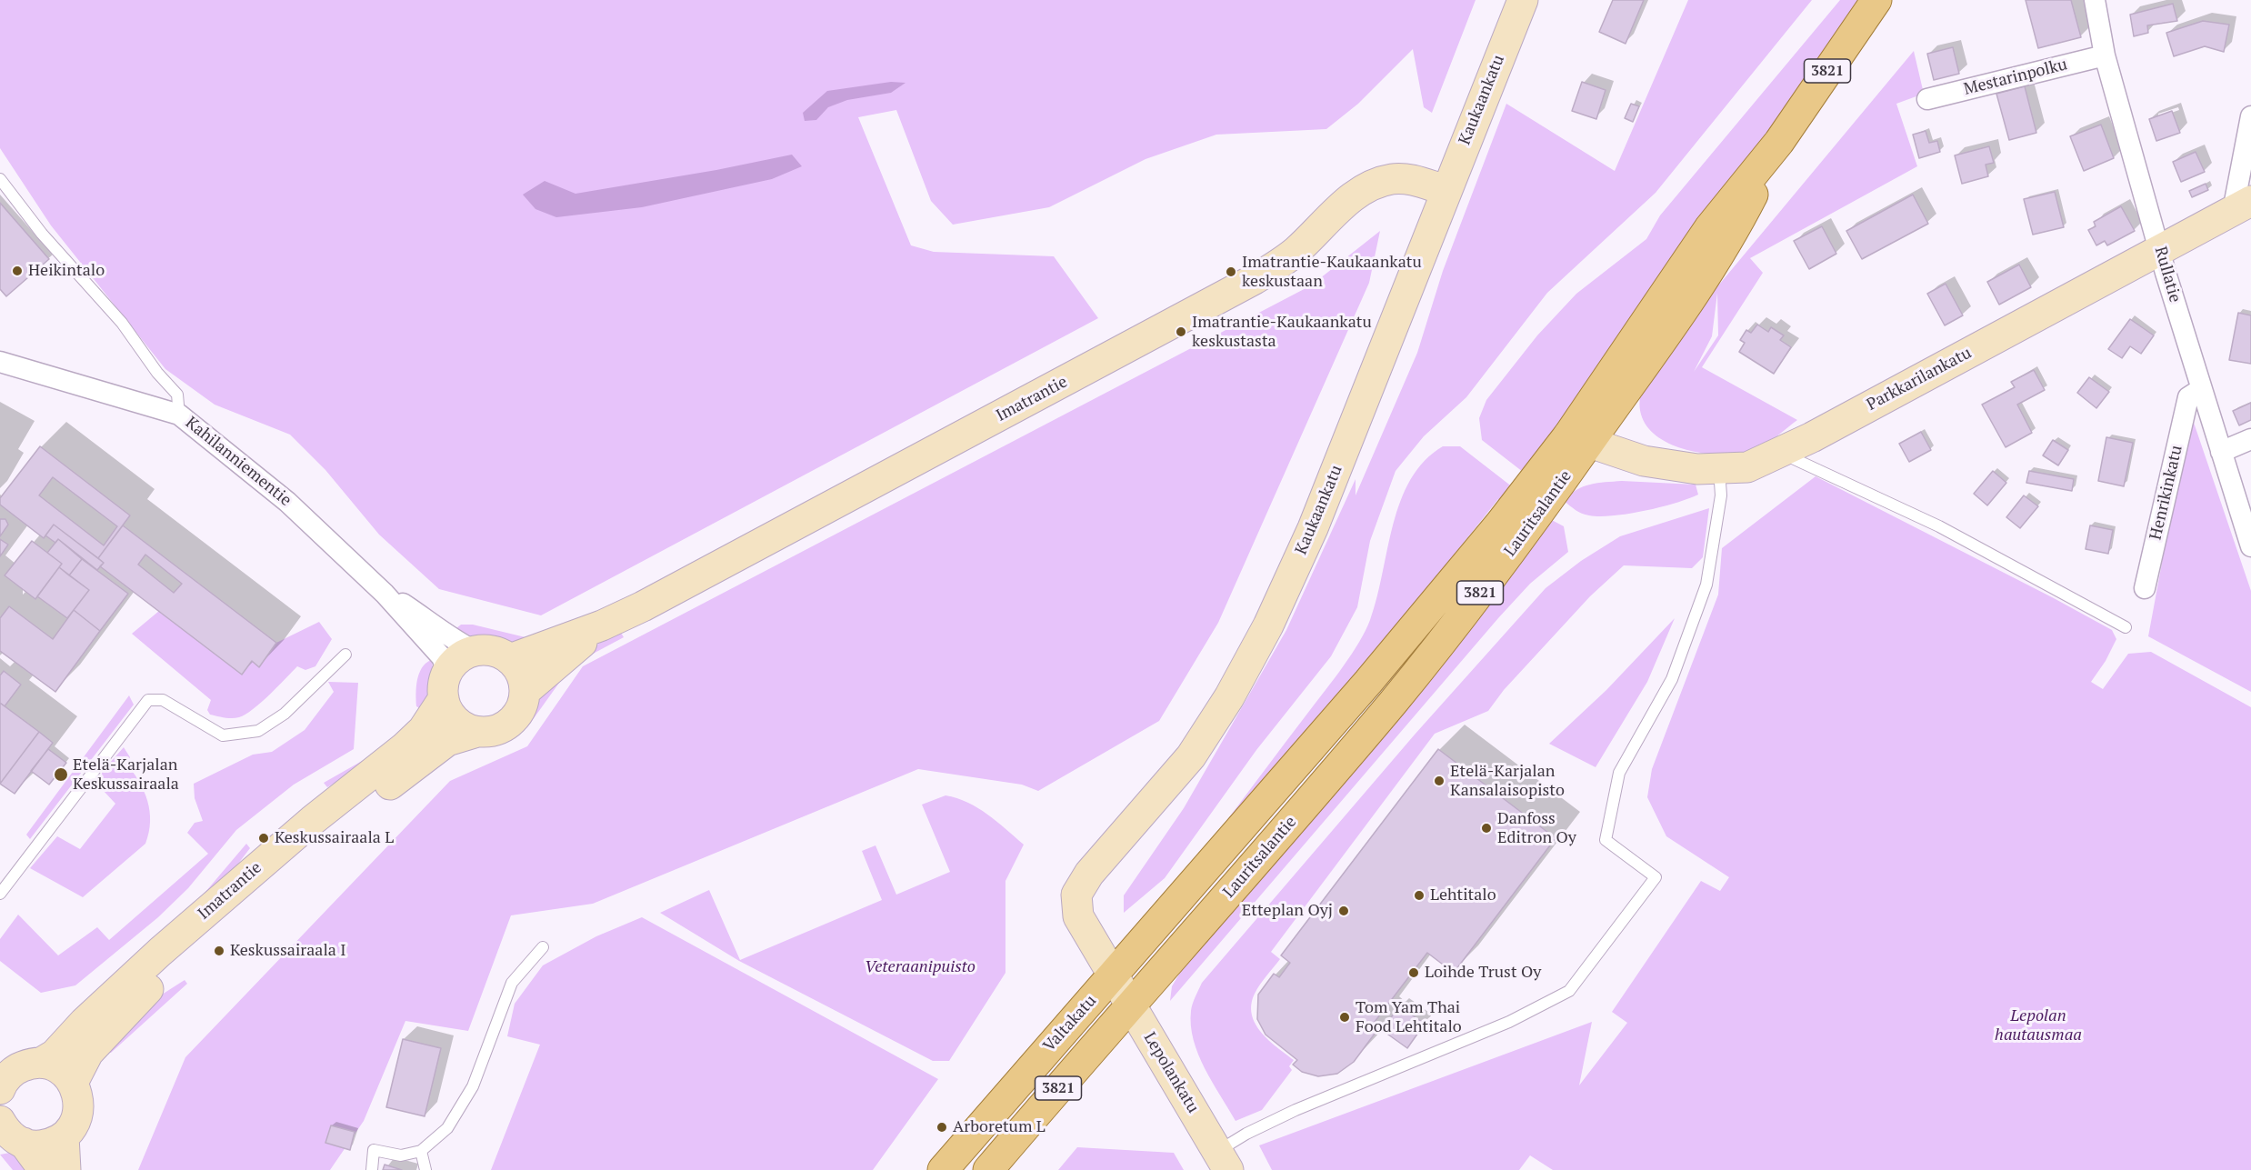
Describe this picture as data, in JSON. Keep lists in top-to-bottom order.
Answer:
{
  "streets": {
    "main road": ["3821", "Lauritsalantie", "Valtakatu"],
    "street": [
      "Mestarinpolku",
      "Kaukaankatu",
      "Rullatie",
      "Parkkarilankatu",
      "Imatrantie",
      "Kahilanniementie",
      "Henrikinkatu",
      "Lepolankatu"
    ]
  },
  "crossings": [
    ["Mestarinpolku", "Rullatie"],
    ["Kaukaankatu", "Imatrantie"],
    ["Kaukaankatu", "Lauritsalantie"],
    ["Kaukaankatu", "Valtakatu"],
    ["Kaukaankatu", "Lepolankatu"],
    ["Rullatie", "Parkkarilankatu"],
    ["Rullatie", "Henrikinkatu"],
    ["Parkkarilankatu", "Lauritsalantie"],
    ["Imatrantie", "Kahilanniementie"],
    ["Lauritsalantie", "Valtakatu"],
    ["Lauritsalantie", "Lepolankatu"],
    ["Valtakatu", "Lepolankatu"]
  ],
  "parks": ["Veteraanipuisto", "Lepolan hautausmaa"],
  "places": [
    "Heikintalo",
    "Imatrantie-Kaukaankatu keskustaan",
    "Imatrantie-Kaukaankatu keskustasta",
    "Etelä-Karjalan Keskussairaala",
    "Etelä-Karjalan Kansalaisopisto",
    "Danfoss Editron Oy",
    "Keskussairaala L",
    "Lehtitalo",
    "Etteplan Oyj",
    "Keskussairaala I",
    "Loihde Trust Oy",
    "Tom Yam Thai Food Lehtitalo",
    "Arboretum L"
  ]
}
